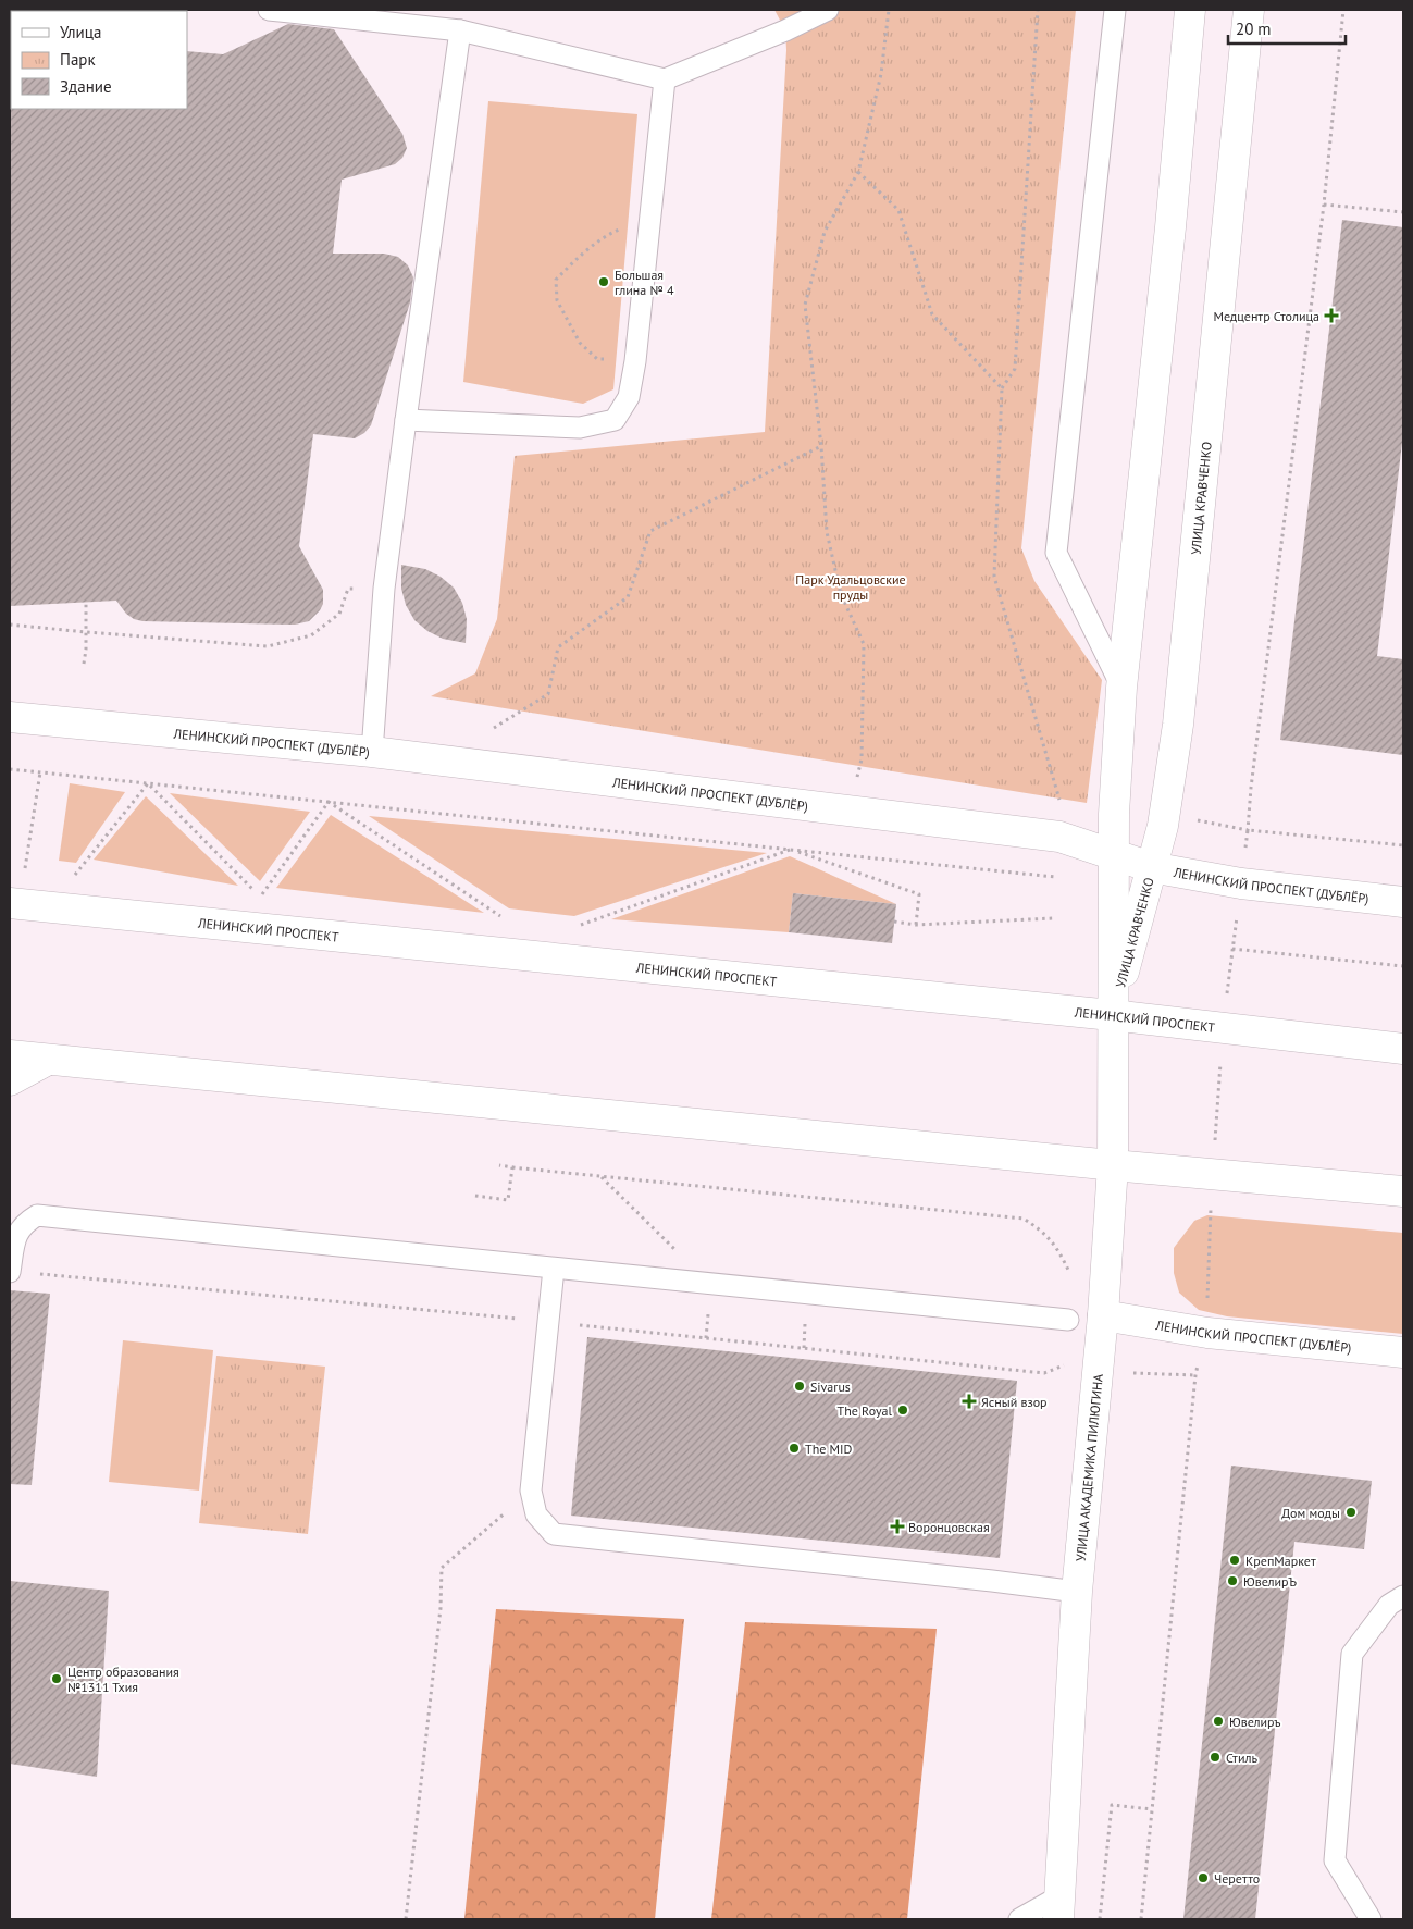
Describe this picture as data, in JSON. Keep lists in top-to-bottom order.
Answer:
{
  "streets": {
    "street": [
      "УЛИЦА КРАВЧЕНКО",
      "ЛЕНИНСКИЙ ПРОСПЕКТ (ДУБЛЁР)",
      "ЛЕНИНСКИЙ ПРОСПЕКТ",
      "УЛИЦА АКАДЕМИКА ПИЛЮГИНА"
    ]
  },
  "crossings": [
    ["УЛИЦА КРАВЧЕНКО", "ЛЕНИНСКИЙ ПРОСПЕКТ (ДУБЛЁР)"],
    ["УЛИЦА КРАВЧЕНКО", "ЛЕНИНСКИЙ ПРОСПЕКТ"],
    ["УЛИЦА КРАВЧЕНКО", "УЛИЦА АКАДЕМИКА ПИЛЮГИНА"],
    ["ЛЕНИНСКИЙ ПРОСПЕКТ (ДУБЛЁР)", "УЛИЦА АКАДЕМИКА ПИЛЮГИНА"],
    ["ЛЕНИНСКИЙ ПРОСПЕКТ", "УЛИЦА АКАДЕМИКА ПИЛЮГИНА"]
  ],
  "parks": ["Парк Удальцовские пруды"],
  "places": {
    "other": [
      "Большая глина № 4",
      "Sivarus",
      "The Royal",
      "The MID",
      "Дом моды",
      "КрепМаркет",
      "ЮвелирЪ",
      "Центр образования №1311 Тхия",
      "Ювелиръ",
      "Стиль",
      "Черетто"
    ],
    "health": ["Медцентр Столица", "Ясный взор", "Воронцовская"]
  },
  "legend": ["Улица", "Парк", "Здание"],
  "scale_bar": "20 m"
}
